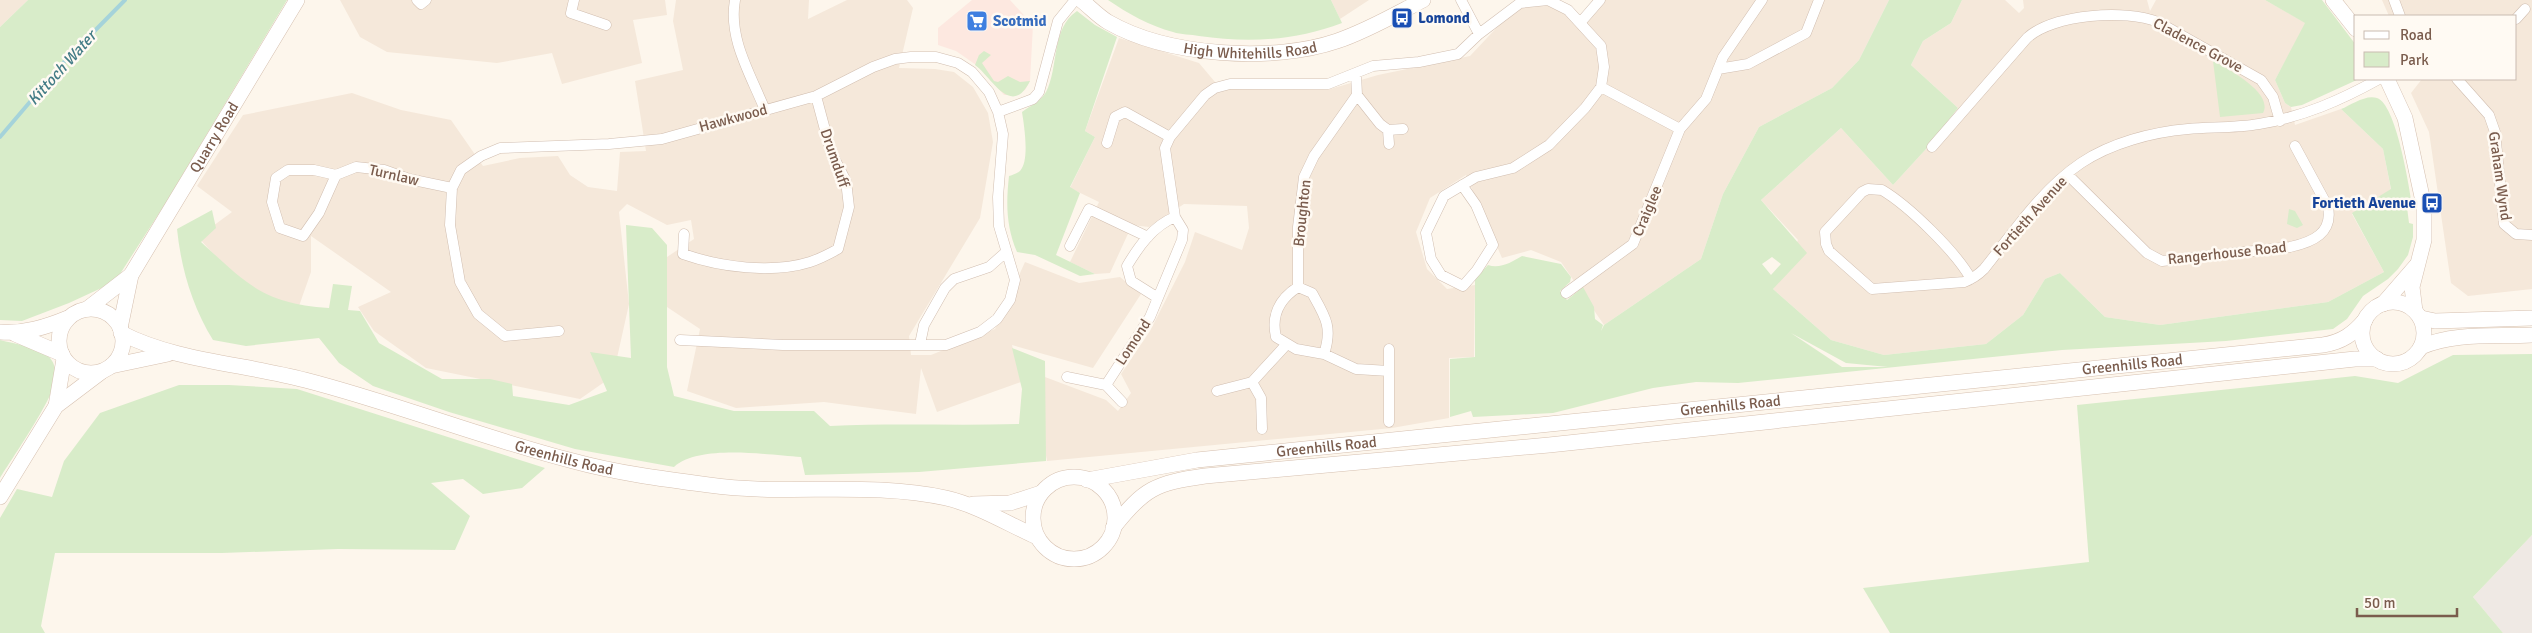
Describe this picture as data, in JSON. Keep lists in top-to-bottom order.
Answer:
{
  "streets": {
    "street": [
      "High Whitehills Road",
      "Cladence Grove",
      "Hawkwood",
      "Quarry Road",
      "Drumduff",
      "Turnlaw",
      "Graham Wynd",
      "Craiglee",
      "Broughton",
      "Fortieth Avenue",
      "Rangerhouse Road",
      "Lomond",
      "Greenhills Road"
    ]
  },
  "crossings": [
    ["Cladence Grove", "Fortieth Avenue"],
    ["Hawkwood", "Drumduff"],
    ["Hawkwood", "Turnlaw"],
    ["Quarry Road", "Greenhills Road"],
    ["Fortieth Avenue", "Rangerhouse Road"]
  ],
  "water": ["Kittoch Water"],
  "places": {
    "bus stop": ["Lomond", "Fortieth Avenue"],
    "supermarket": ["Scotmid"]
  },
  "legend": ["Road", "Park"],
  "scale_bar": "50 m"
}
